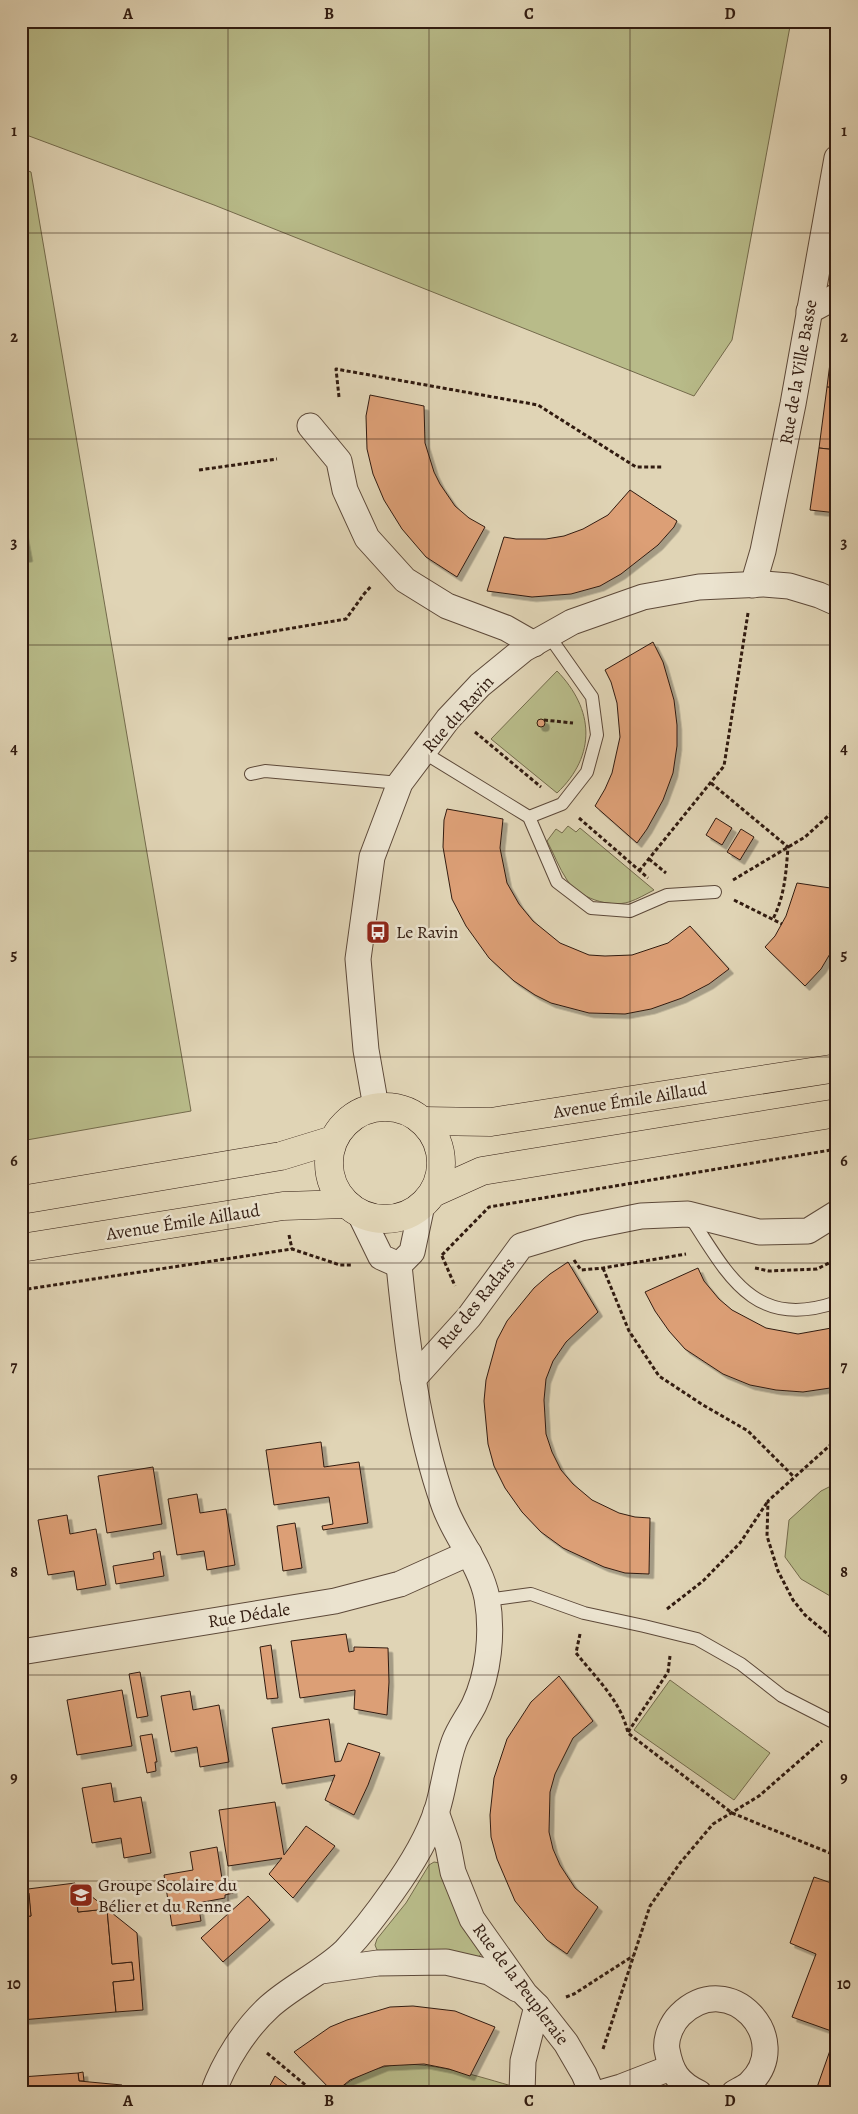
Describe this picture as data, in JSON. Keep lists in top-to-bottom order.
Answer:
{
  "streets": {
    "main road": ["Avenue Émile Aillaud"],
    "street": [
      "Rue de la Ville Basse",
      "Rue du Ravin",
      "Rue des Radars",
      "Rue Dédale",
      "Rue de la Peupleraie"
    ]
  },
  "crossings": [
    ["Rue de la Ville Basse", "Rue du Ravin"],
    ["Rue du Ravin", "Avenue Émile Aillaud"]
  ],
  "places": {
    "bus stop": ["Le Ravin"],
    "school or university": ["Groupe Scolaire du Bélier et du Renne"]
  },
  "grid": {
    "columns": [
      "A",
      "B",
      "C",
      "D"
    ],
    "rows": [
      "1",
      "2",
      "3",
      "4",
      "5",
      "6",
      "7",
      "8",
      "9",
      "10"
    ]
  }
}
